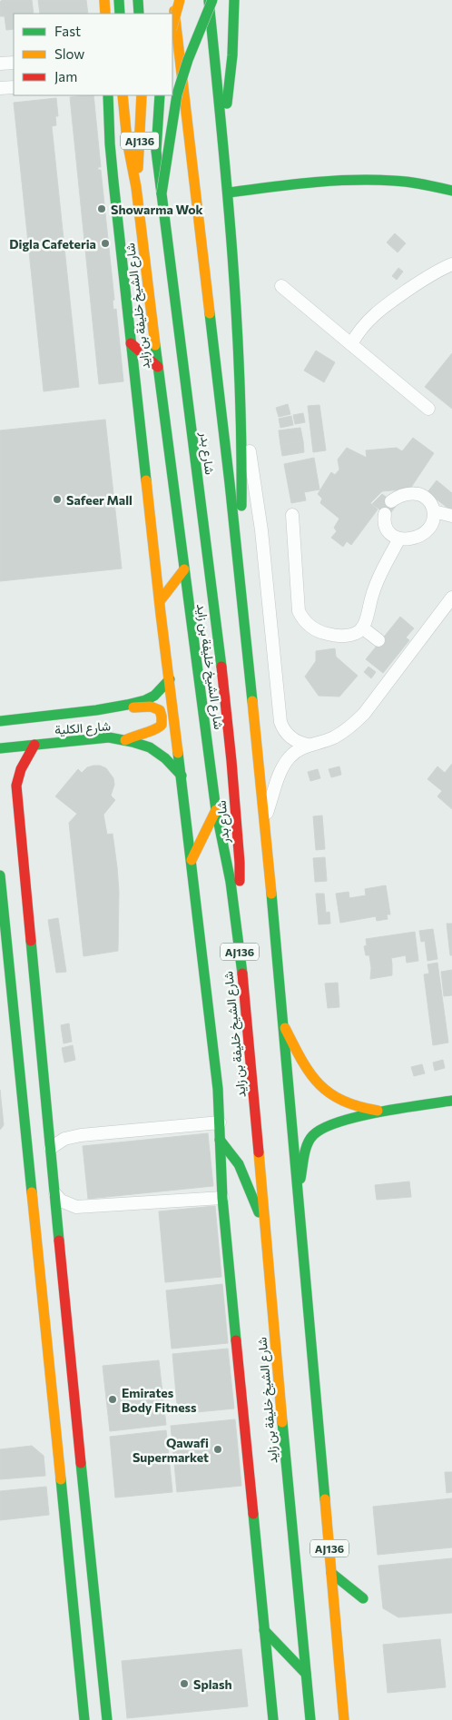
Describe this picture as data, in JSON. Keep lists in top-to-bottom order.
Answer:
{
  "streets": {
    "main road": [
      "AJ136",
      "شارع الشيخ خليفة بن زايد",
      "شارع بدر",
      "شارع الكلية"
    ]
  },
  "crossings": [
    ["شارع الشيخ خليفة بن زايد", "شارع بدر"]
  ],
  "places": [
    "Showarma Wok",
    "Digla Cafeteria",
    "Safeer Mall",
    "Emirates Body Fitness",
    "Qawafi Supermarket",
    "Splash"
  ],
  "legend": ["Fast", "Slow", "Jam"]
}
